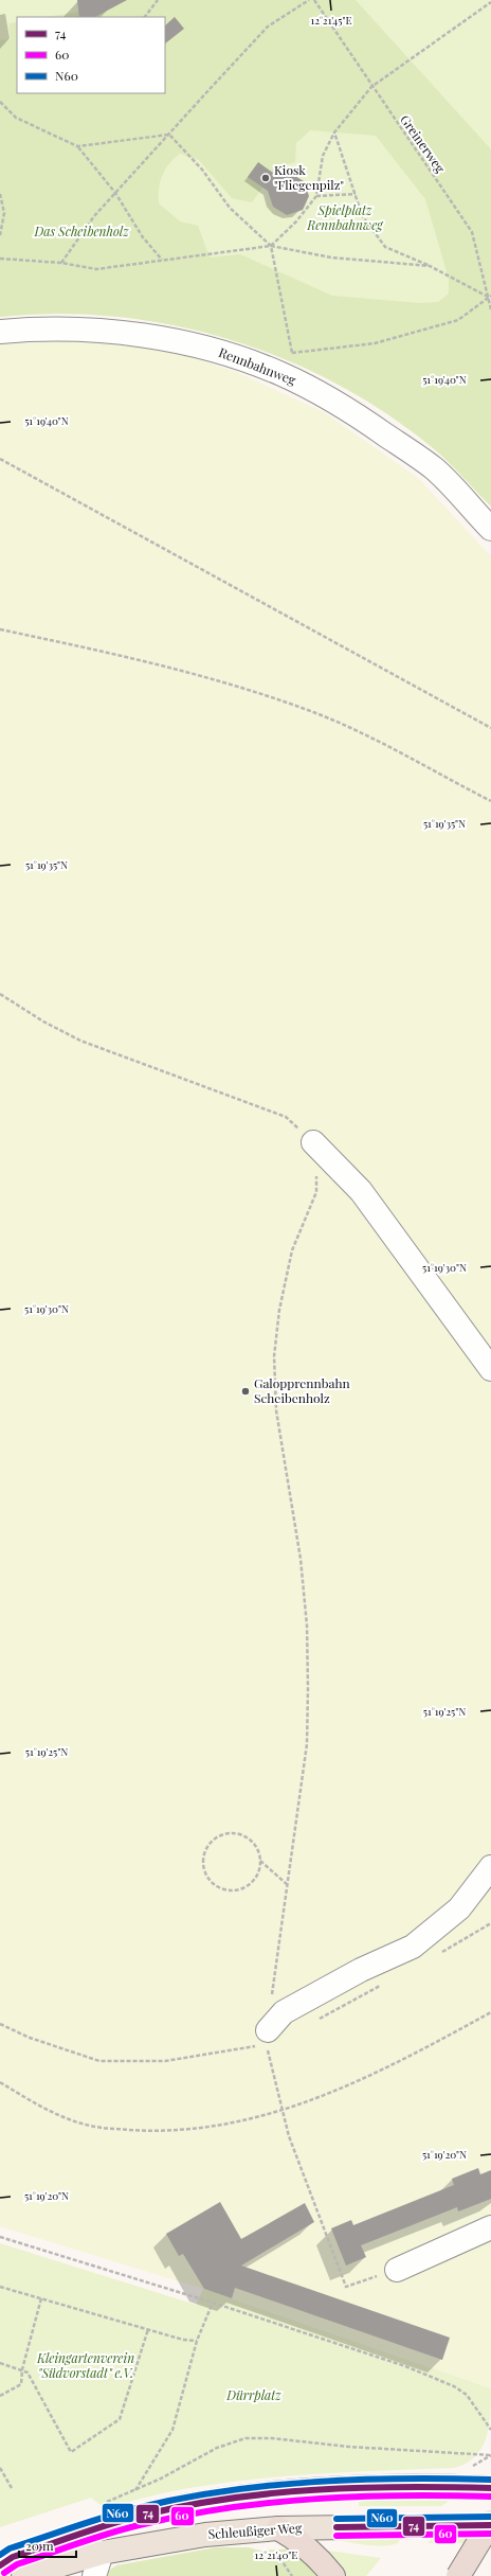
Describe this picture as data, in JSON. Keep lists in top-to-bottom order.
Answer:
{
  "streets": {
    "main road": ["Schleußiger Weg"],
    "street": ["Rennbahnweg"],
    "path": ["Greinerweg"]
  },
  "parks": [
    "Spielplatz Rennbahnweg",
    "Das Scheibenholz",
    "Kleingartenverein \"Südvorstadt\" e.V.",
    "Dürrplatz"
  ],
  "places": ["Kiosk \"Fliegenpilz\"", "Galopprennbahn Scheibenholz"],
  "lines": ["transit line N60", "transit line 74", "transit line 60"],
  "legend": ["74", "60", "N60"],
  "scale_bar": "20 m",
  "coordinates": [
    "12°21'45\"E",
    "51°19'40\"N",
    "51°19'35\"N",
    "51°19'30\"N",
    "51°19'25\"N",
    "51°19'20\"N",
    "12°21'40\"E"
  ]
}
